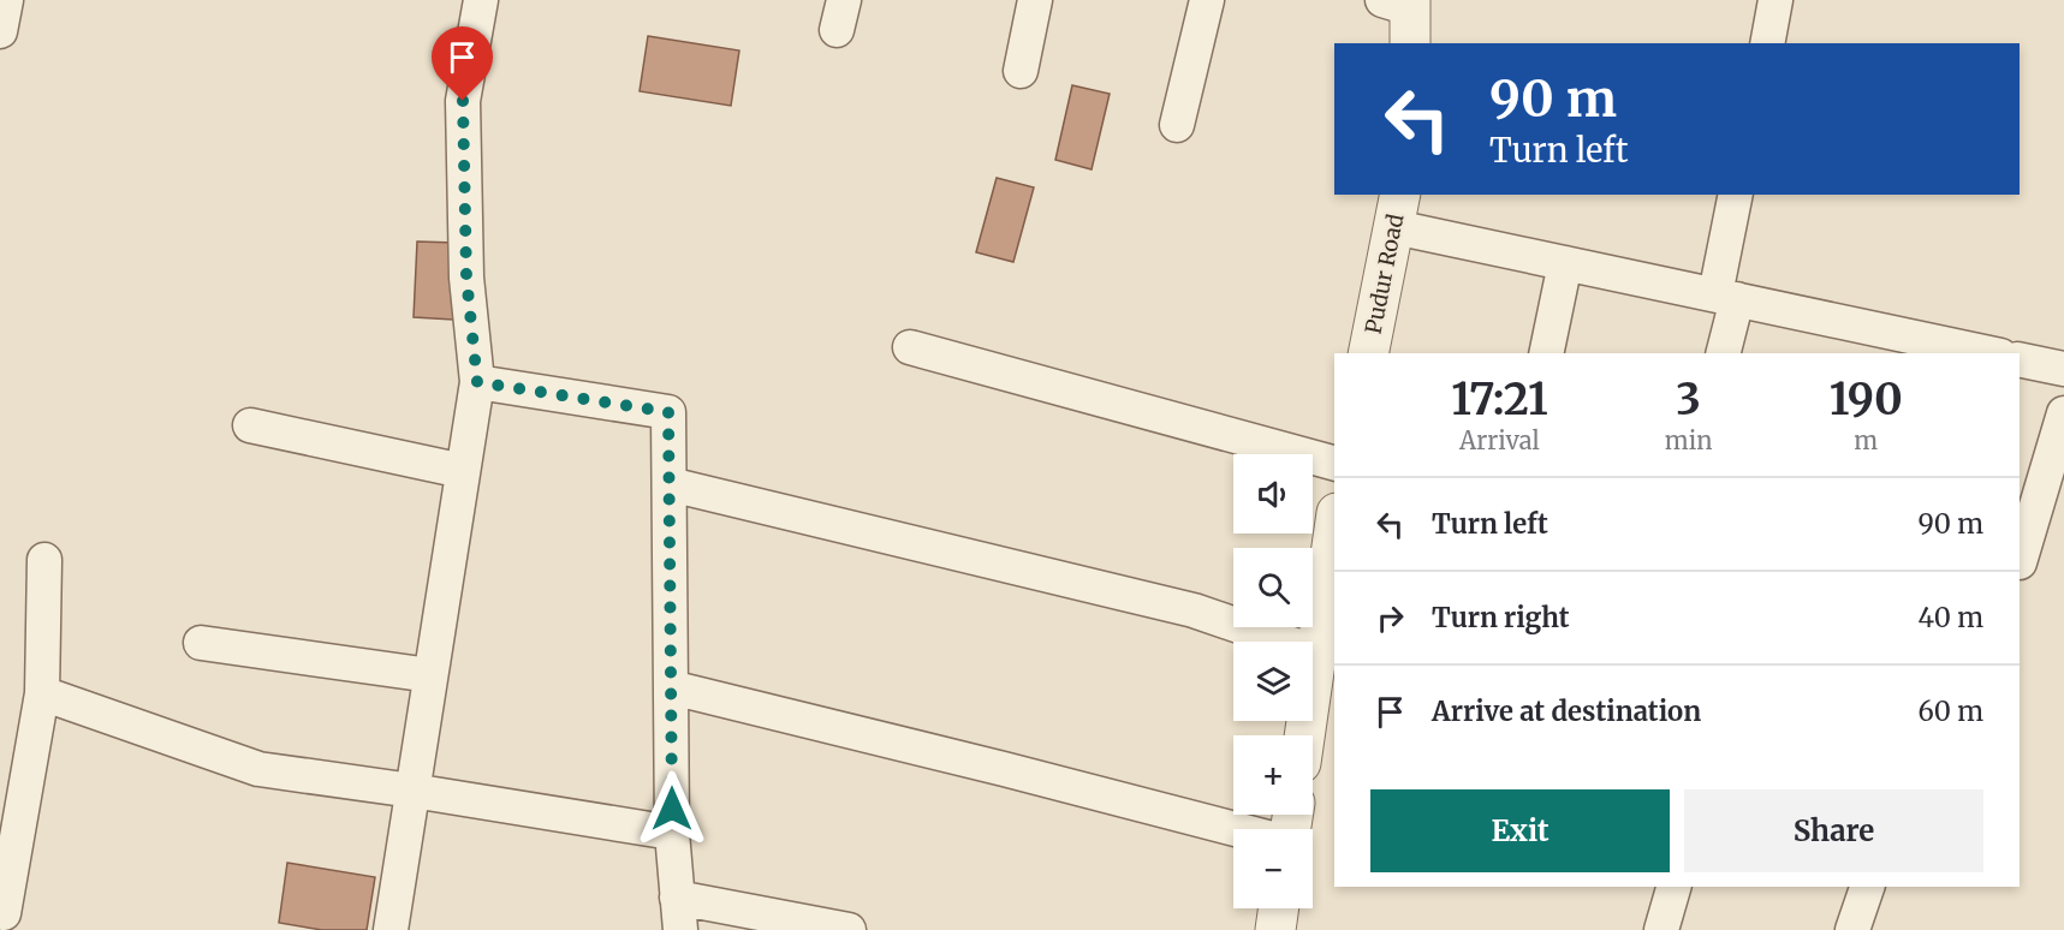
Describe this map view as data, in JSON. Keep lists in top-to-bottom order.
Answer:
{
  "streets": {
    "street": ["Pudur Road"]
  },
  "page": {
    "turn": ["90 m", "Turn left"],
    "eta": [
      "17:21",
      "Arrival",
      "3",
      "min",
      "190",
      "m"
    ],
    "map_buttons": ["+", "−"],
    "list": [
      {
        "name": "Turn left",
        "value": "90 m"
      },
      {
        "name": "Turn right",
        "value": "40 m"
      },
      {
        "name": "Arrive at destination",
        "value": "60 m"
      }
    ],
    "buttons": ["Exit", "Share"]
  }
}
